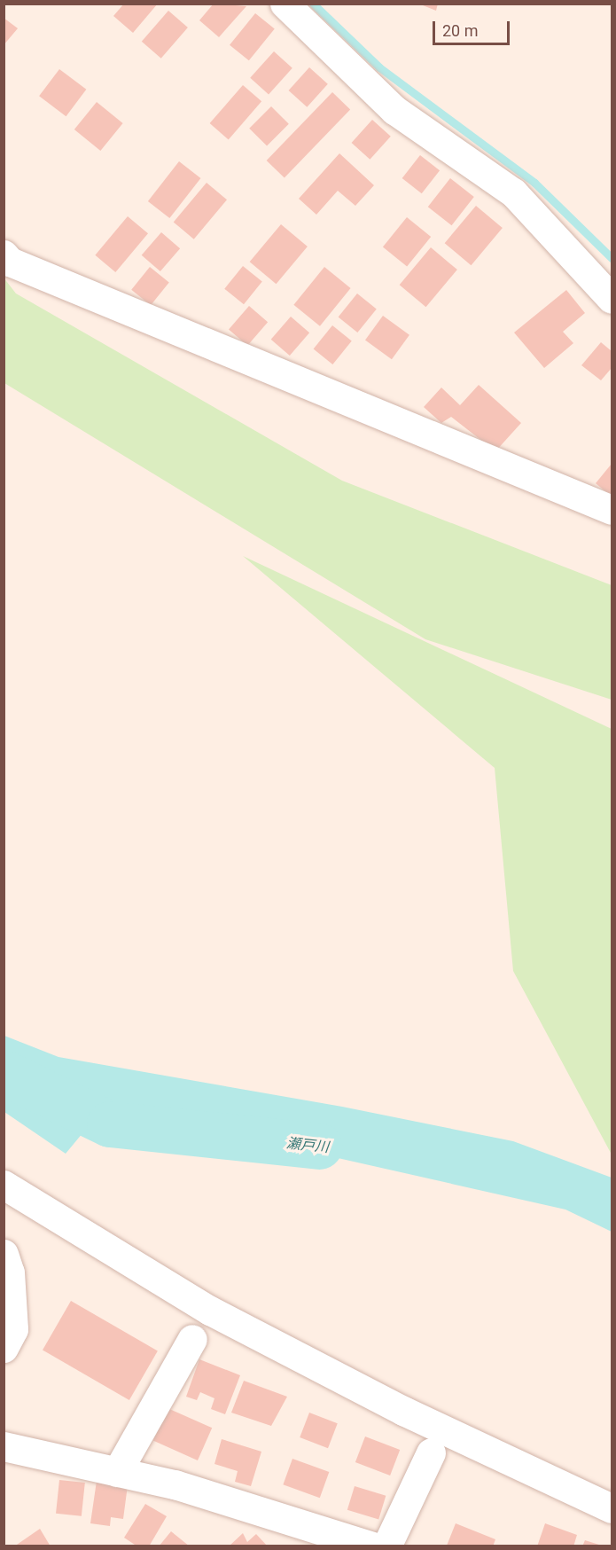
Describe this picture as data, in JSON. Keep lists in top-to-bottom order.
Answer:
{
  "water": ["瀬戸川"],
  "scale_bar": "20 m"
}
